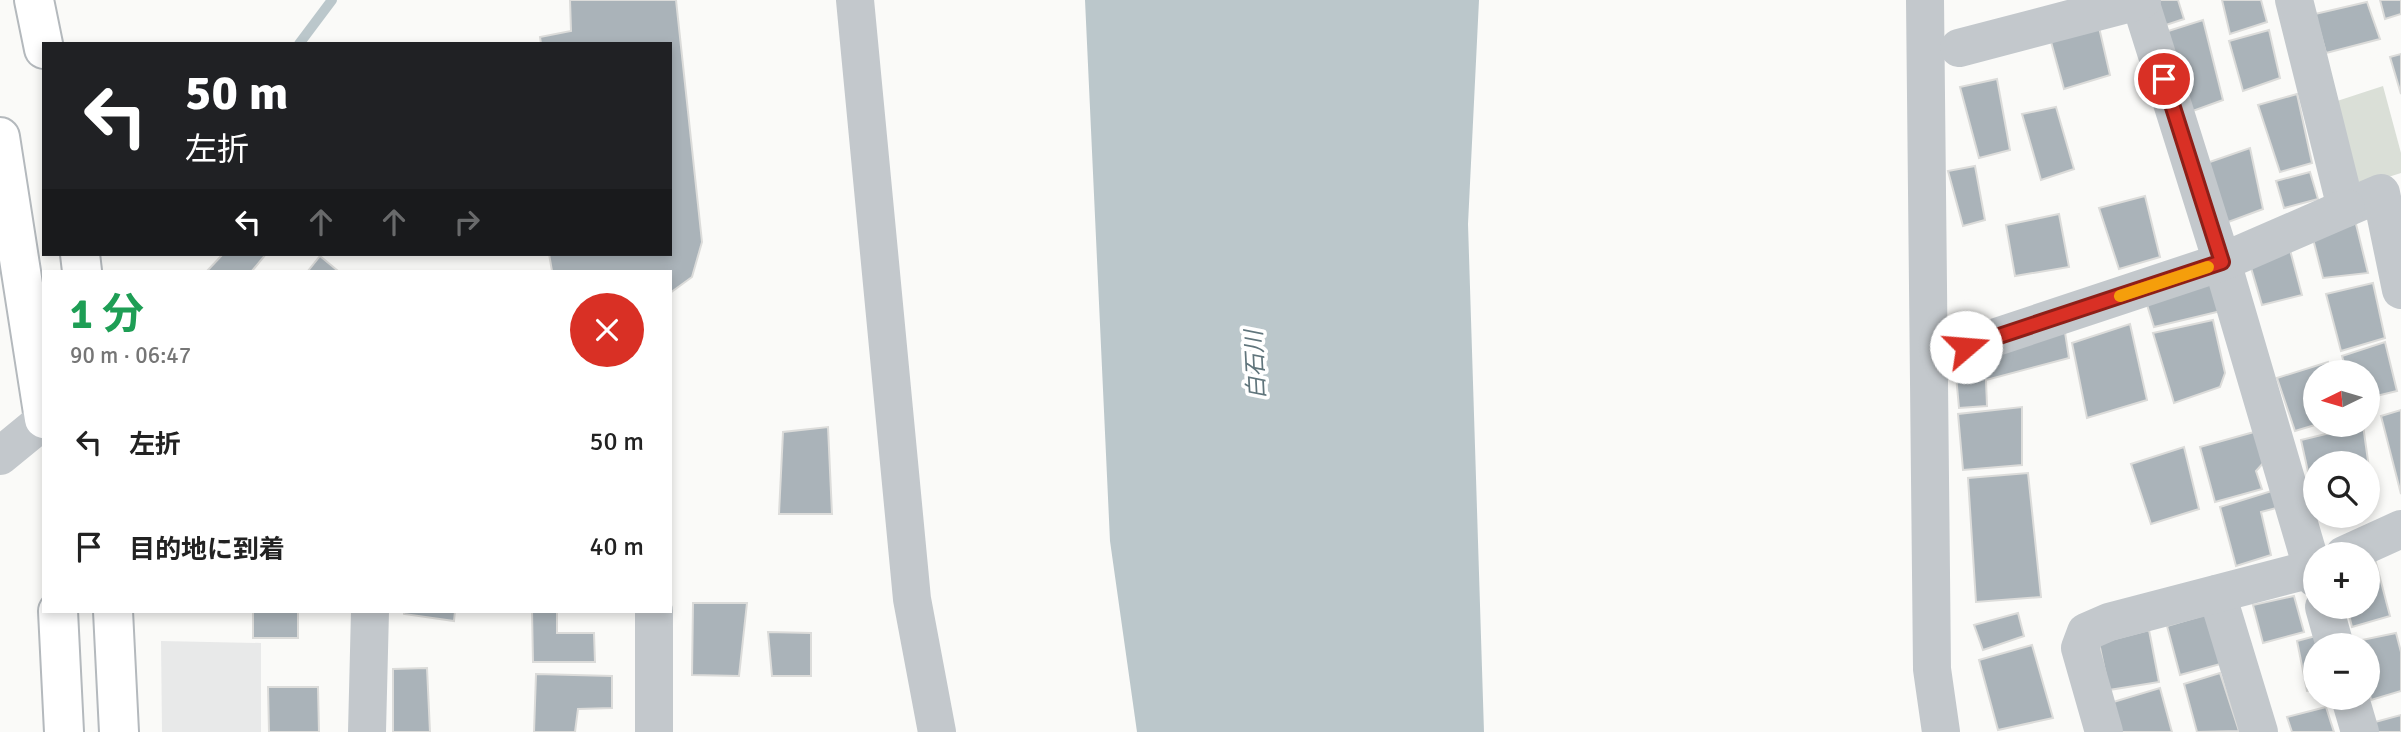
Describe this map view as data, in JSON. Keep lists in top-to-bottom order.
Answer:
{
  "water": ["白石川"],
  "north": "left",
  "page": {
    "turn": ["50 m", "左折"],
    "heading": ["1 分", "90 m · 06:47"],
    "map_buttons": ["+", "−"],
    "list": [
      {
        "name": "左折",
        "value": "50 m"
      },
      {
        "name": "目的地に到着",
        "value": "40 m"
      }
    ]
  }
}
